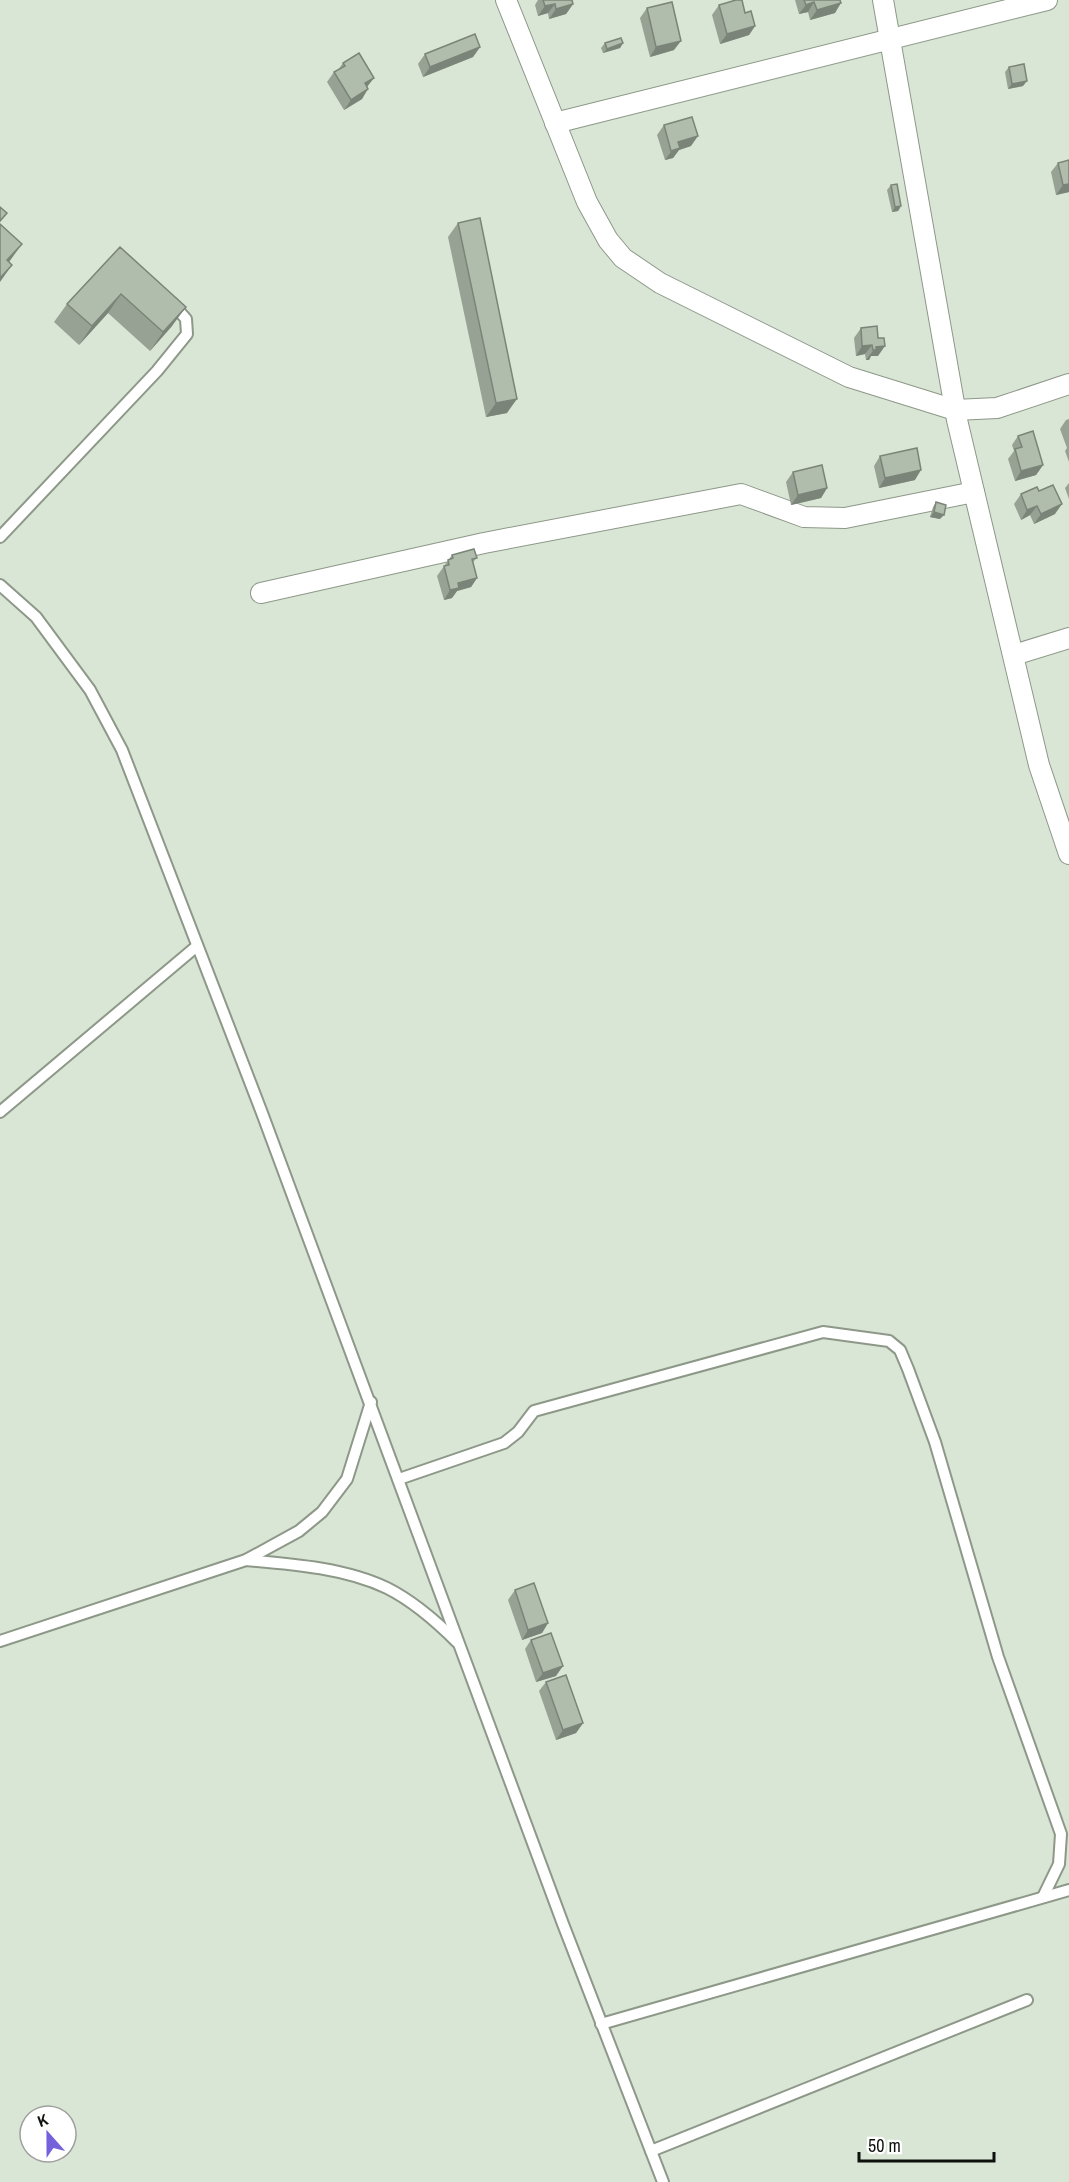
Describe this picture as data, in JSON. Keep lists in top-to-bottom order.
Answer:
{
  "scale_bar": "50 m",
  "north": "top"
}
